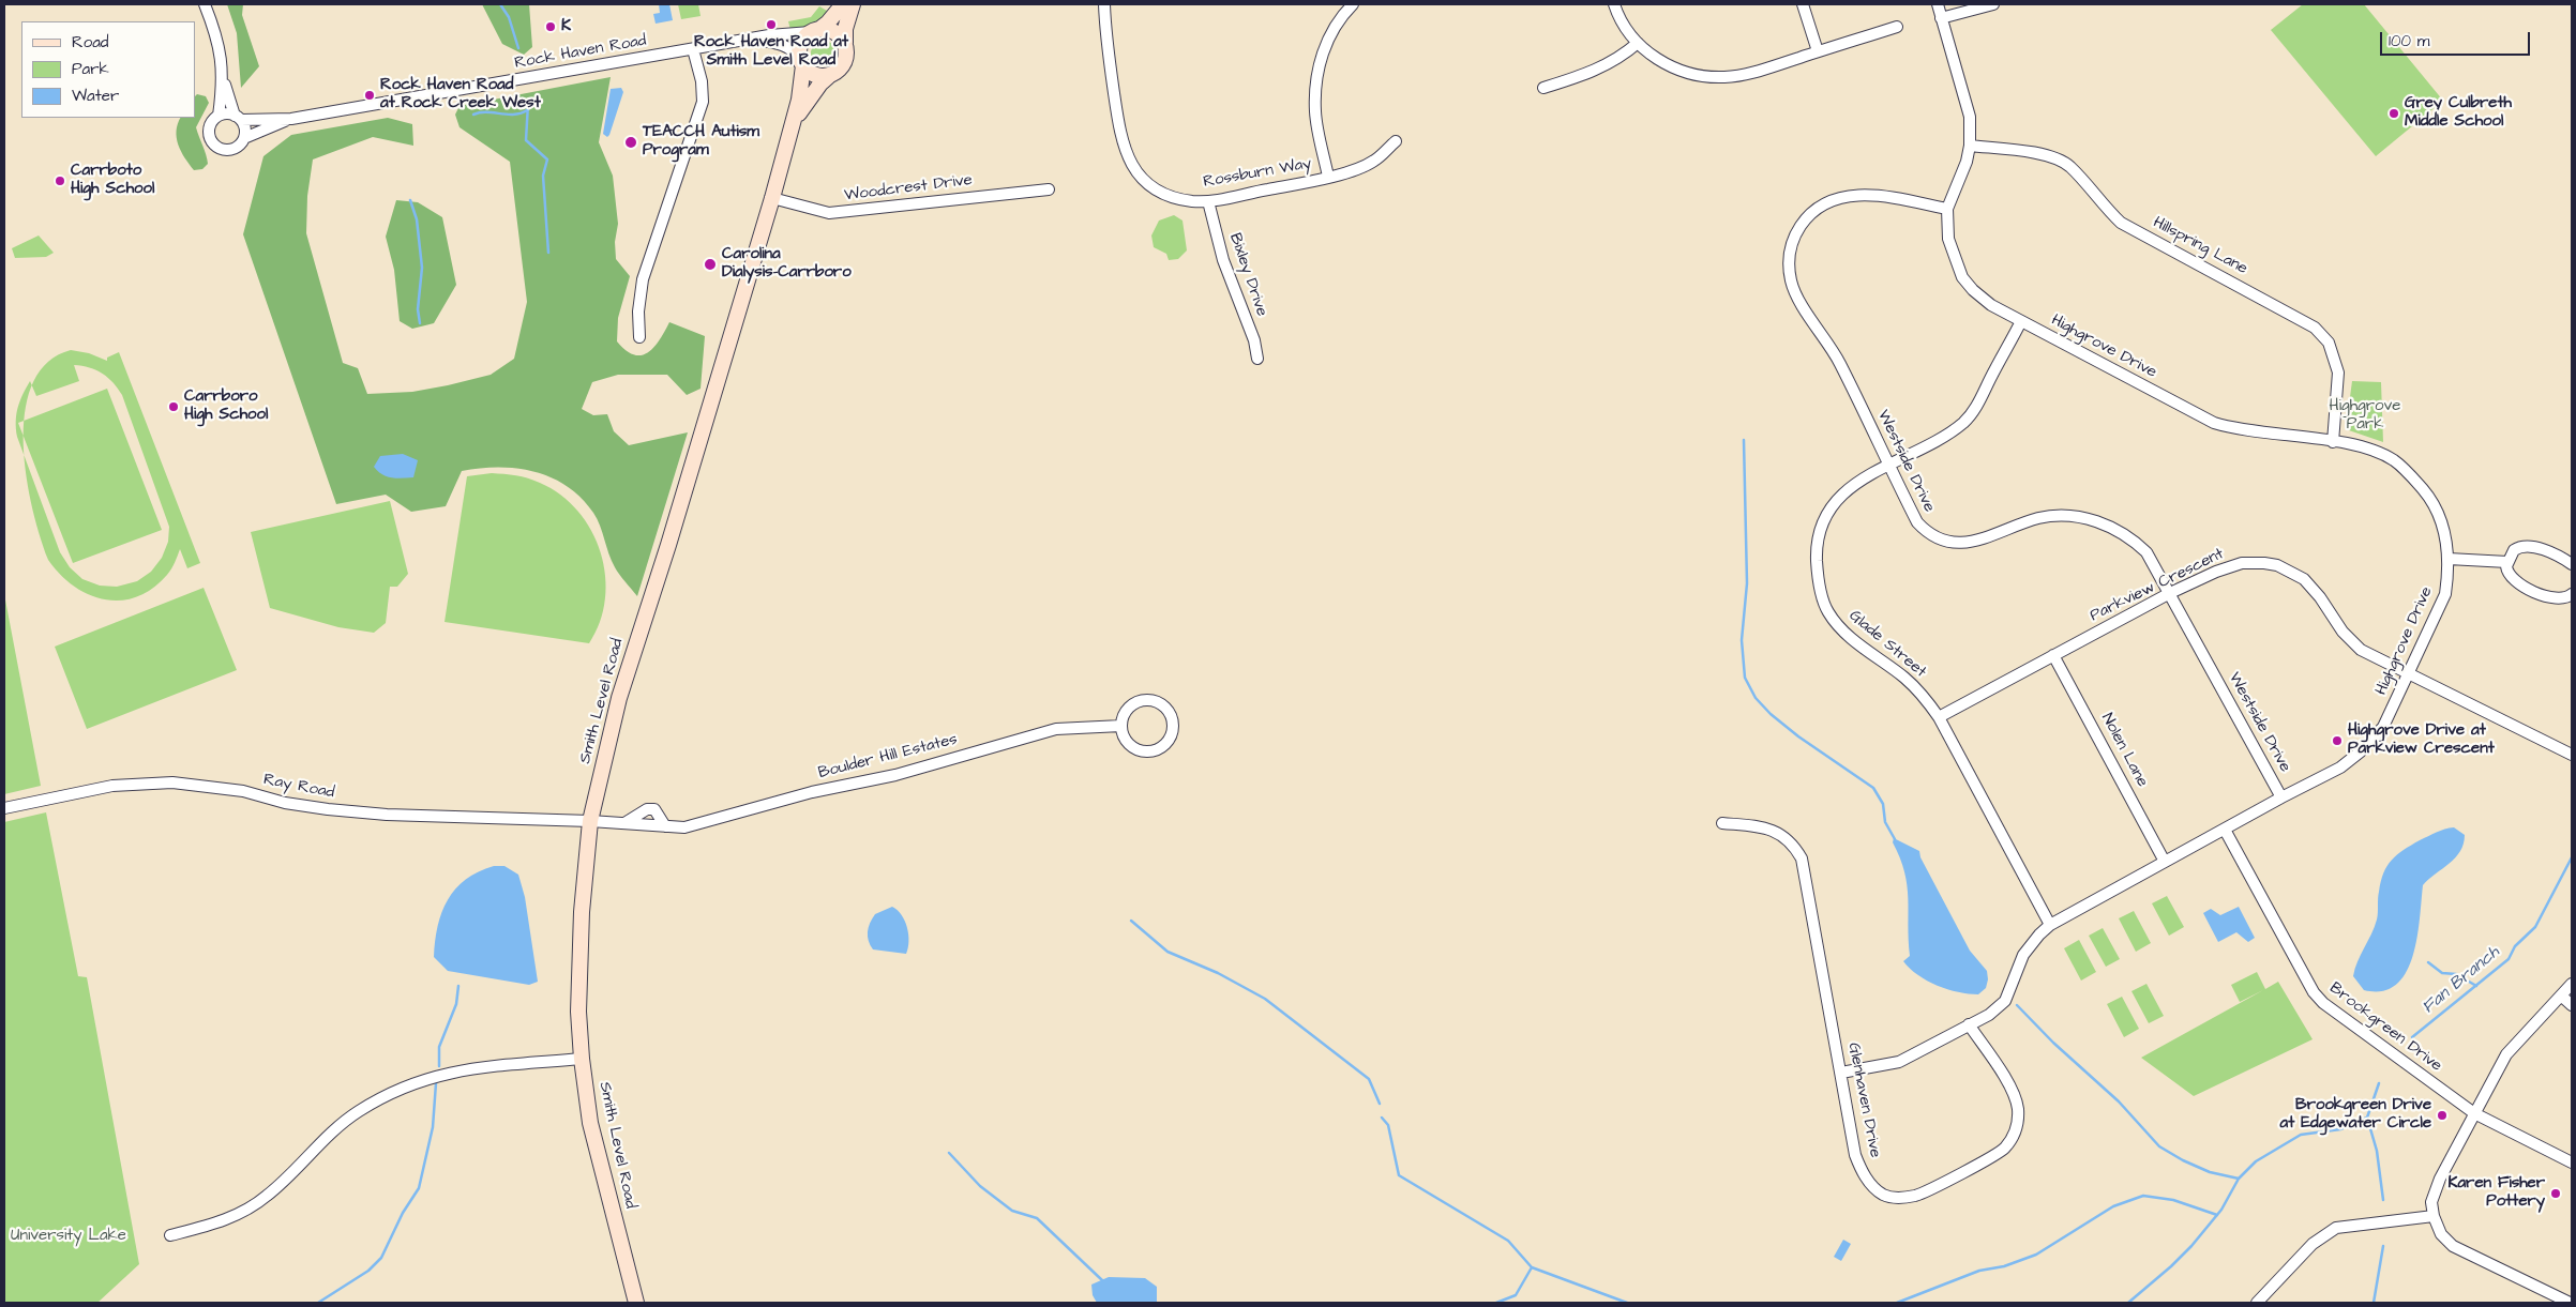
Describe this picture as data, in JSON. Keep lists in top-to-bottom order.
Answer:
{
  "streets": {
    "main road": ["Smith Level Road"],
    "street": [
      "Rock Haven Road",
      "Rossburn Way",
      "Woodcrest Drive",
      "Hillspring Lane",
      "Bixley Drive",
      "Highgrove Drive",
      "Westside Drive",
      "Parkview Crescent",
      "Glade Street",
      "Nolen Lane",
      "Boulder Hill Estates",
      "Ray Road",
      "Brookgreen Drive",
      "Glenhaven Drive"
    ]
  },
  "crossings": [
    ["Rock Haven Road", "Smith Level Road"],
    ["Rossburn Way", "Bixley Drive"],
    ["Woodcrest Drive", "Smith Level Road"],
    ["Hillspring Lane", "Highgrove Drive"],
    ["Highgrove Drive", "Westside Drive"],
    ["Highgrove Drive", "Parkview Crescent"],
    ["Highgrove Drive", "Glade Street"],
    ["Highgrove Drive", "Nolen Lane"],
    ["Highgrove Drive", "Brookgreen Drive"],
    ["Highgrove Drive", "Glenhaven Drive"],
    ["Westside Drive", "Parkview Crescent"],
    ["Westside Drive", "Glade Street"],
    ["Parkview Crescent", "Glade Street"],
    ["Parkview Crescent", "Nolen Lane"],
    ["Smith Level Road", "Boulder Hill Estates"],
    ["Smith Level Road", "Ray Road"],
    ["Boulder Hill Estates", "Ray Road"]
  ],
  "water": ["Fan Branch"],
  "parks": ["Highgrove Park", "University Lake"],
  "places": [
    "Rock Haven Road at Smith Level Road",
    "K",
    "Rock Haven Road at Rock Creek West",
    "Grey Culbreth Middle School",
    "TEACCH Autism Program",
    "Carrboto High School",
    "Carolina Dialysis-Carrboro",
    "Carrboro High School",
    "Highgrove Drive at Parkview Crescent",
    "Brookgreen Drive at Edgewater Circle",
    "Karen Fisher Pottery"
  ],
  "legend": ["Road", "Park", "Water"],
  "scale_bar": "100 m"
}
